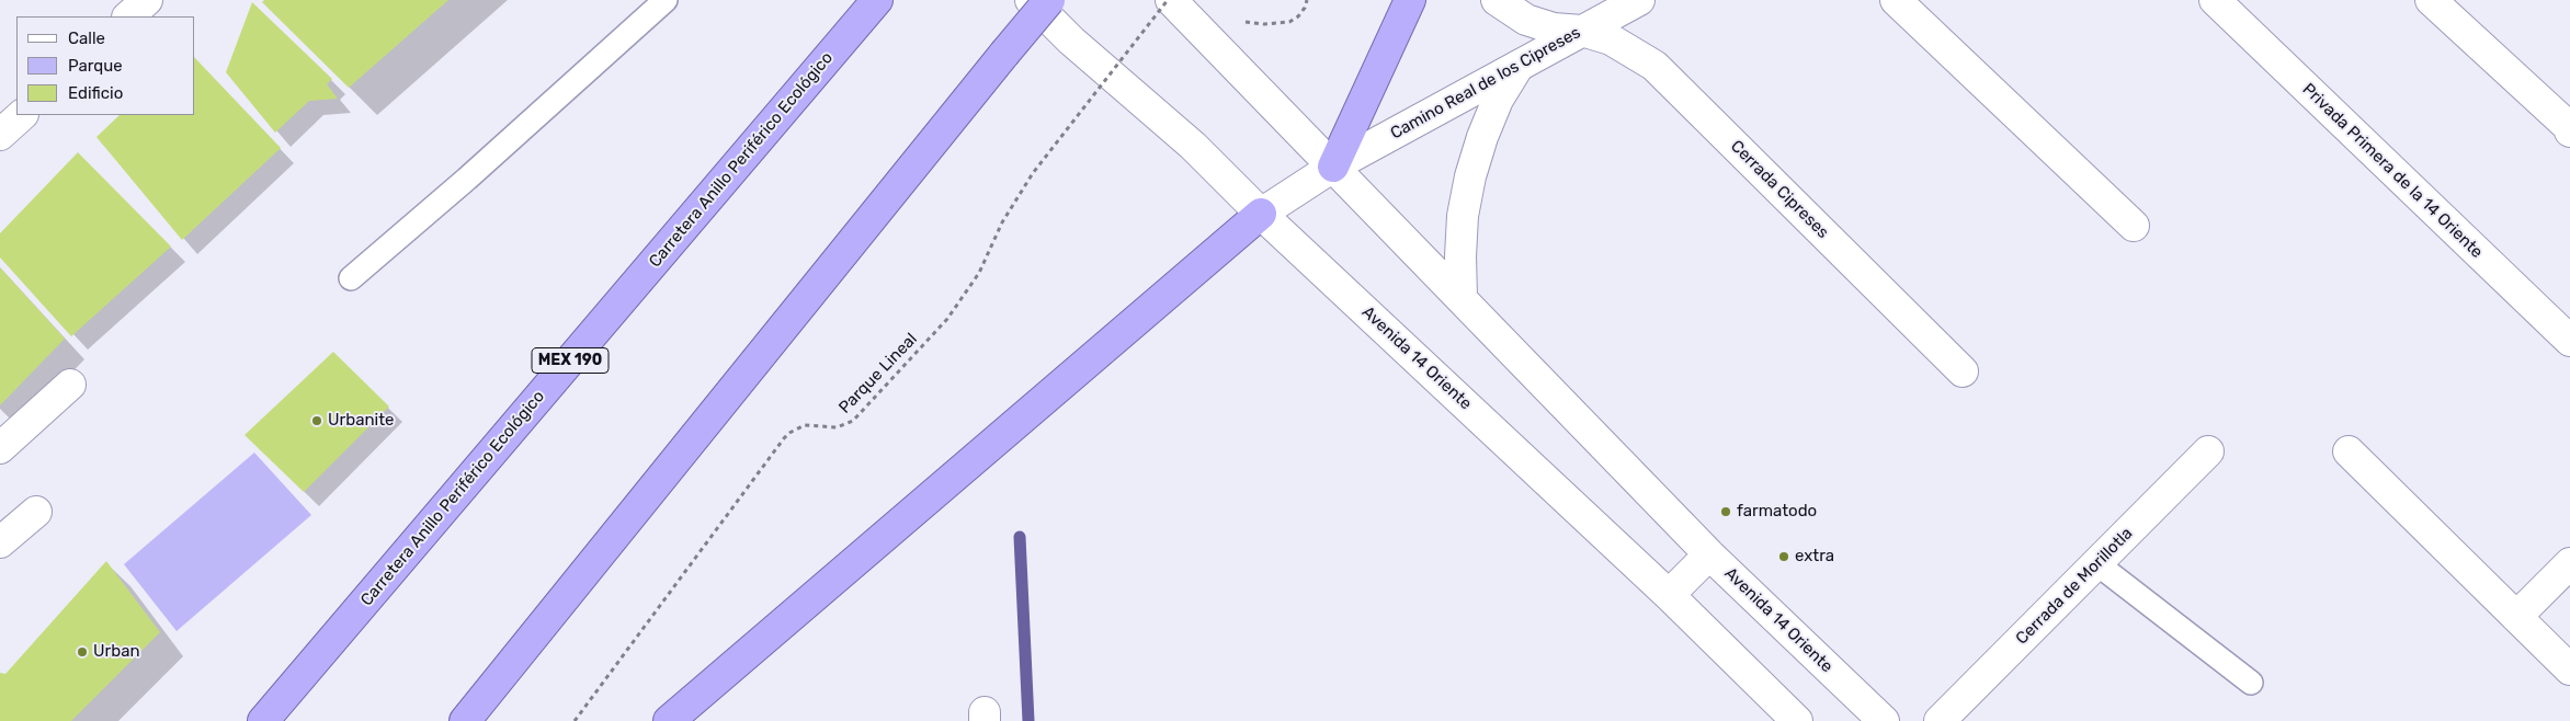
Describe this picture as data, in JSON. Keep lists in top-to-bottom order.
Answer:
{
  "streets": {
    "highway": ["Carretera Anillo Periférico Ecológico", "MEX 190"],
    "street": [
      "Camino Real de los Cipreses",
      "Privada Primera de la 14 Oriente",
      "Cerrada Cipreses",
      "Avenida 14 Oriente",
      "Cerrada de Morillotla"
    ],
    "path": ["Parque Lineal"]
  },
  "crossings": [
    ["Camino Real de los Cipreses", "Cerrada Cipreses"],
    ["Camino Real de los Cipreses", "Avenida 14 Oriente"],
    ["Avenida 14 Oriente", "Parque Lineal"]
  ],
  "places": [
    "Urbanite",
    "farmatodo",
    "extra",
    "Urban"
  ],
  "legend": ["Calle", "Parque", "Edificio"]
}
